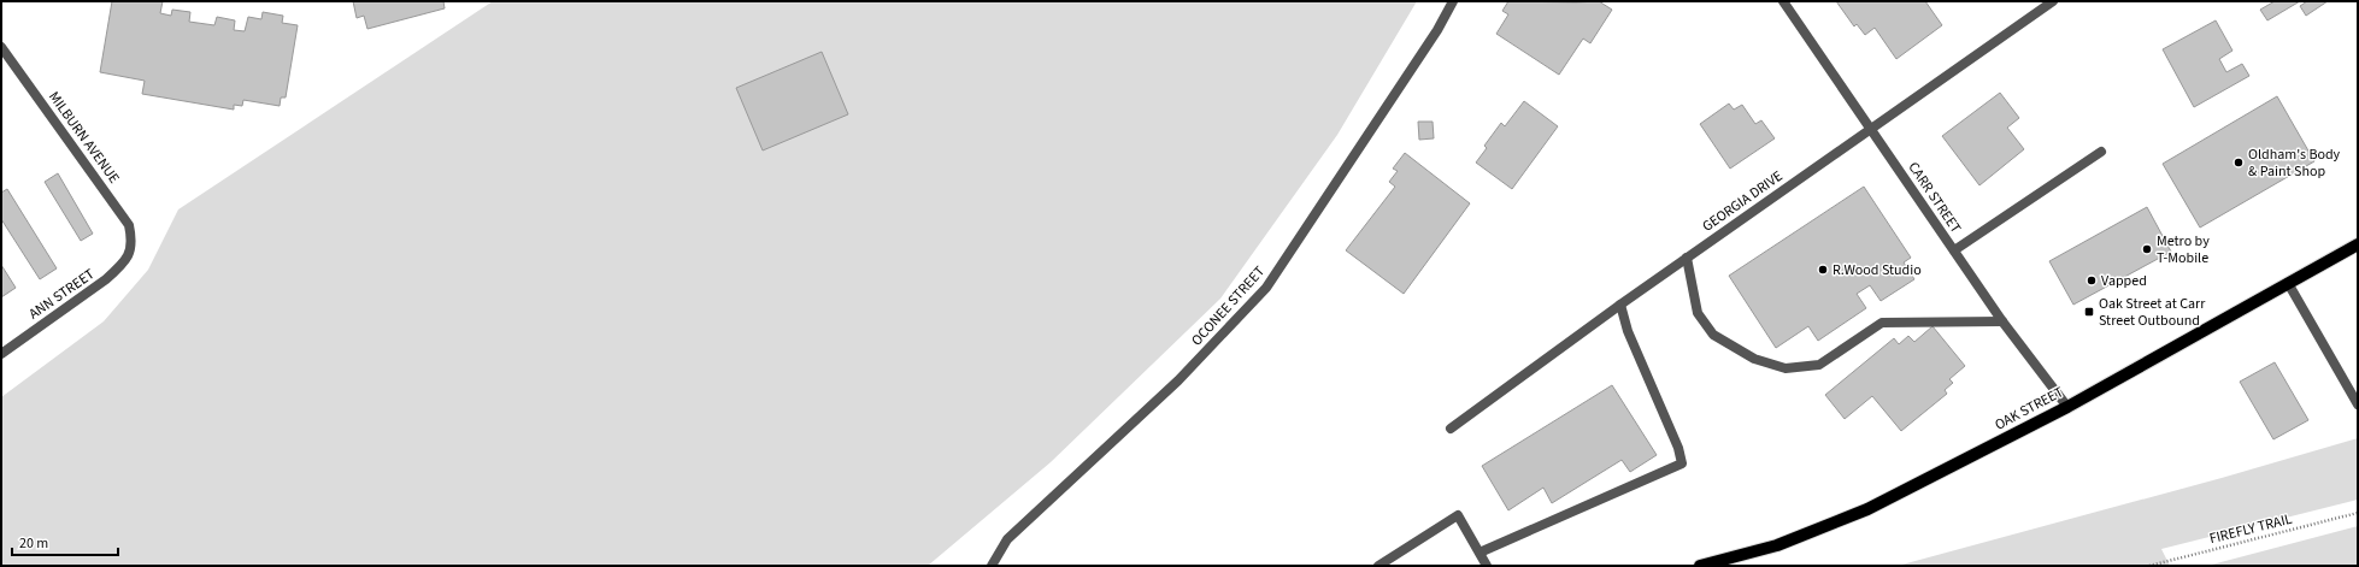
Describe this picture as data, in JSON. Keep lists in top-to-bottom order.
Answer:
{
  "streets": {
    "main road": ["OAK STREET"],
    "street": [
      "MILBURN AVENUE",
      "CARR STREET",
      "GEORGIA DRIVE",
      "ANN STREET",
      "OCONEE STREET"
    ],
    "path": ["FIREFLY TRAIL"]
  },
  "crossings": [
    ["MILBURN AVENUE", "ANN STREET"],
    ["CARR STREET", "GEORGIA DRIVE"],
    ["CARR STREET", "OAK STREET"]
  ],
  "places": {
    "other": [
      "Oldham's Body & Paint Shop",
      "Metro by T-Mobile",
      "R.Wood Studio",
      "Vapped"
    ],
    "transit": ["Oak Street at Carr Street Outbound"]
  },
  "scale_bar": "20 m"
}
